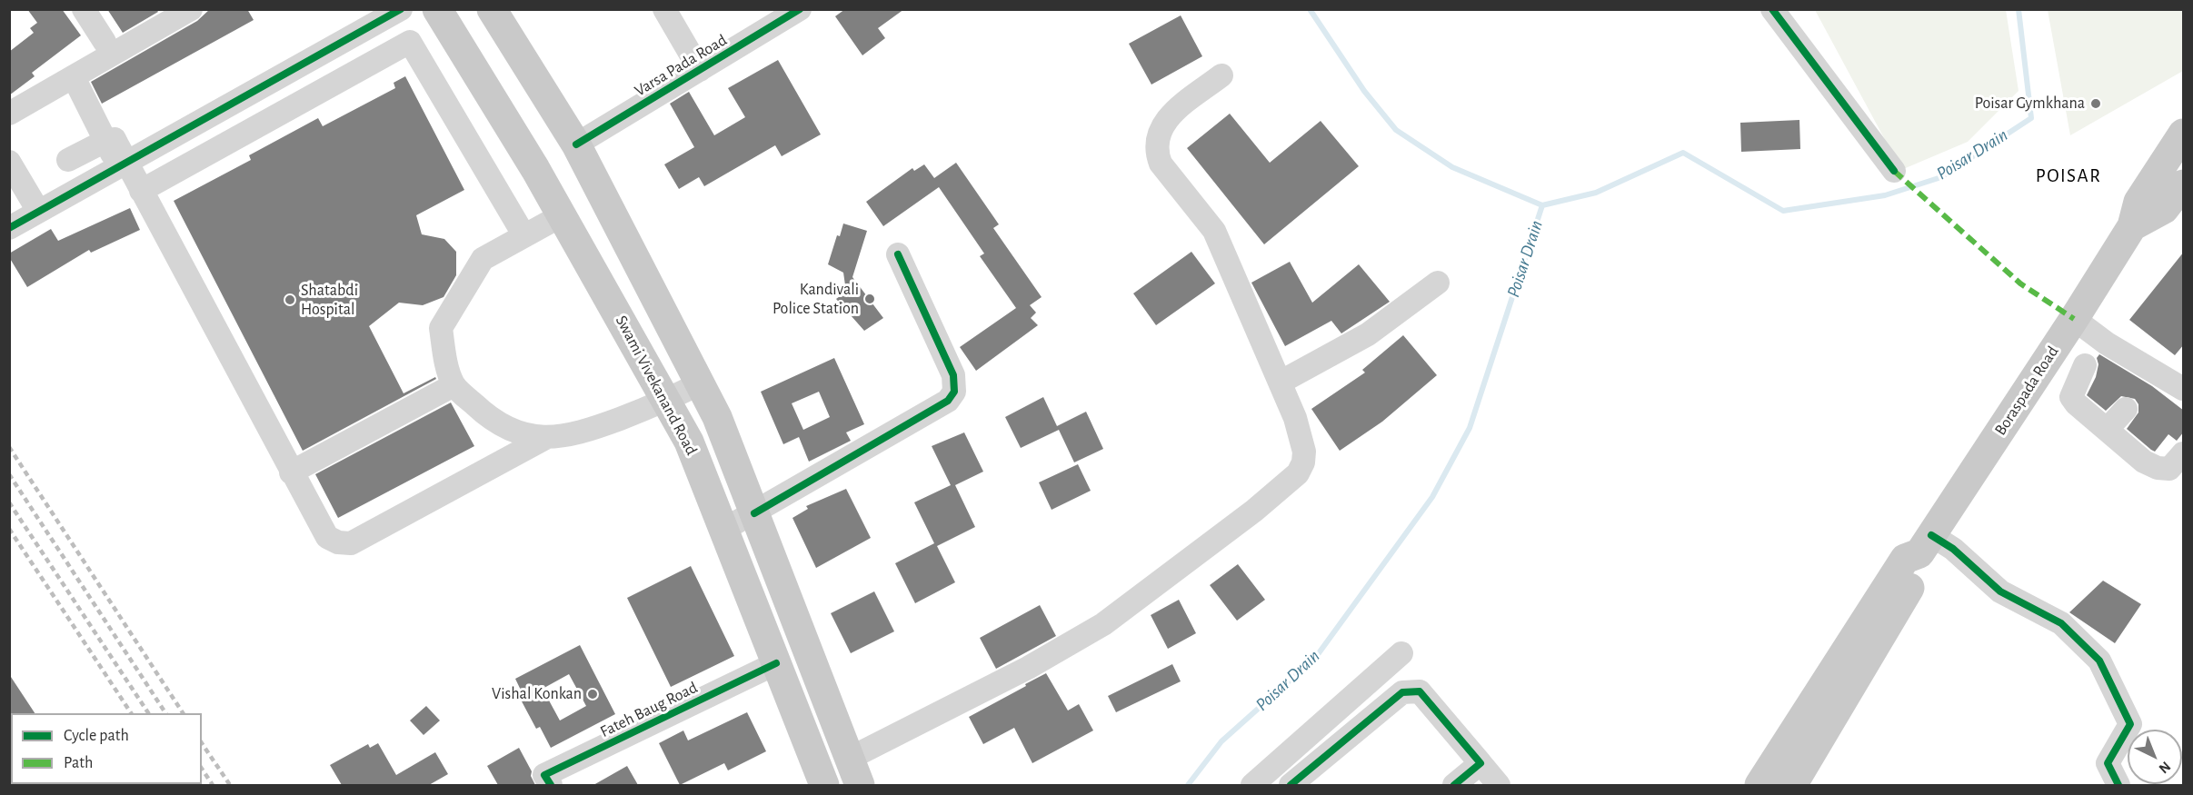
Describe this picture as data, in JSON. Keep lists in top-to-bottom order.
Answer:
{
  "streets": {
    "main road": ["Swami Vivekanand Road", "Boraspada Road"],
    "street": ["Varsa Pada Road", "Fateh Baug Road"]
  },
  "crossings": [
    ["Swami Vivekanand Road", "Fateh Baug Road"]
  ],
  "districts": ["POISAR"],
  "water": ["Poisar Drain"],
  "places": [
    "Poisar Gymkhana",
    "Kandivali Police Station",
    "Shatabdi Hospital",
    "Vishal Konkan"
  ],
  "legend": ["Cycle path", "Path"],
  "north": "bottom right"
}
